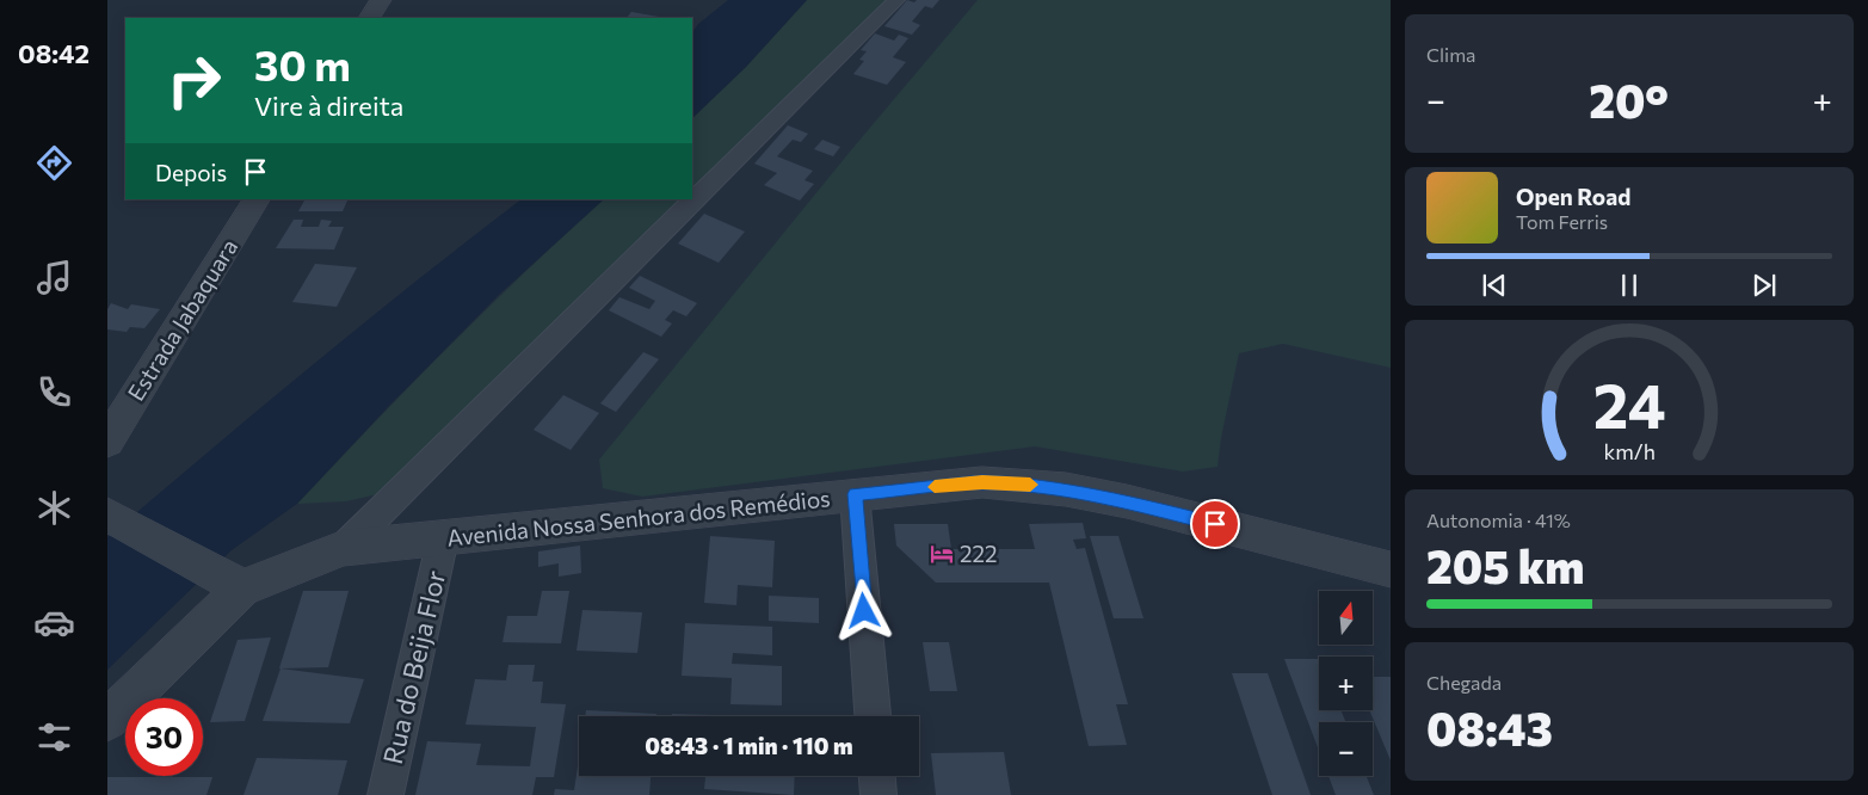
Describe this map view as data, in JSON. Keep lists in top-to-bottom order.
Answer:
{
  "streets": {
    "street": ["Estrada Jabaquara", "Avenida Nossa Senhora dos Remédios", "Rua do Beija Flor"]
  },
  "crossings": [
    ["Avenida Nossa Senhora dos Remédios", "Rua do Beija Flor"]
  ],
  "places": {
    "hotel": ["222"]
  },
  "north": "top",
  "page": {
    "tabs": "08:42",
    "tile": [
      "Clima",
      ["Autonomia · 41%", "205 km"],
      ["Chegada", "08:43"]
    ],
    "turn": ["30 m", "Vire à direita"],
    "heat": ["−", "20°", "+"],
    "then": "Depois",
    "song": ["Open Road", "Tom Ferris"],
    "map_buttons": ["+", "−"],
    "limit": "30",
    "trip": "08:43 · 1 min · 110 m",
    "gauge": ["24", "km/h"]
  }
}
